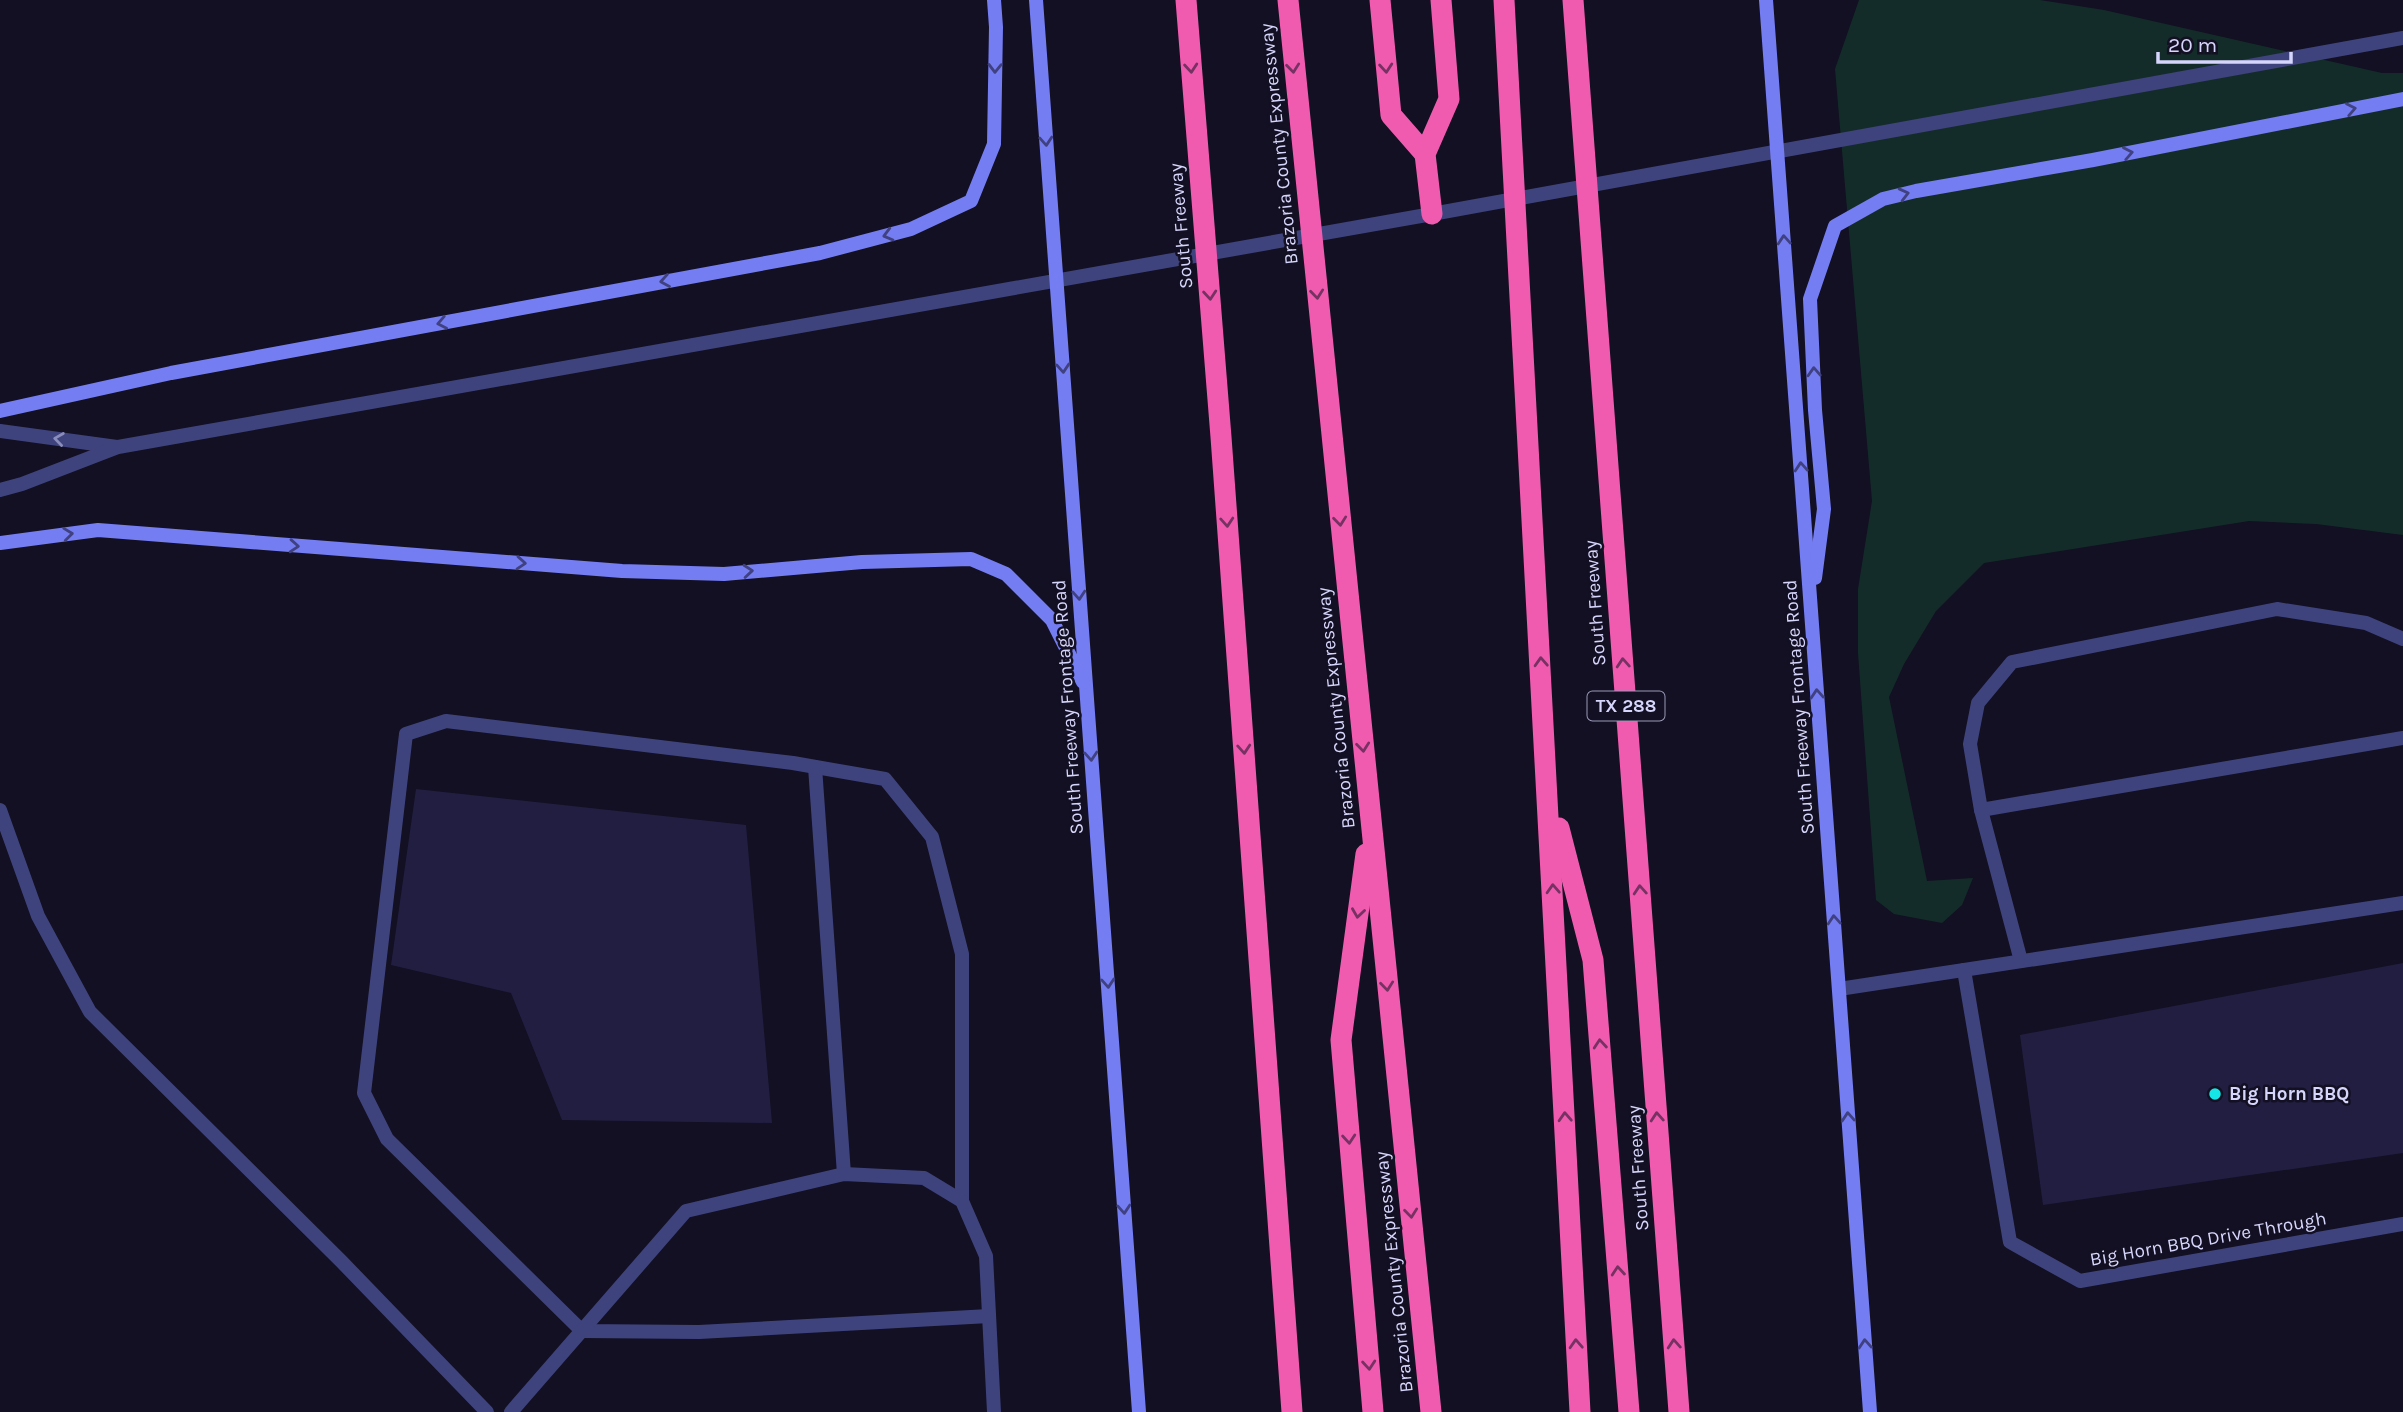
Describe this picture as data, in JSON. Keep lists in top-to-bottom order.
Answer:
{
  "streets": {
    "highway": ["Brazoria County Expressway", "South Freeway", "TX 288"],
    "main road": ["South Freeway Frontage Road"],
    "street": ["Big Horn BBQ Drive Through"]
  },
  "places": ["Big Horn BBQ"],
  "scale_bar": "20 m"
}
